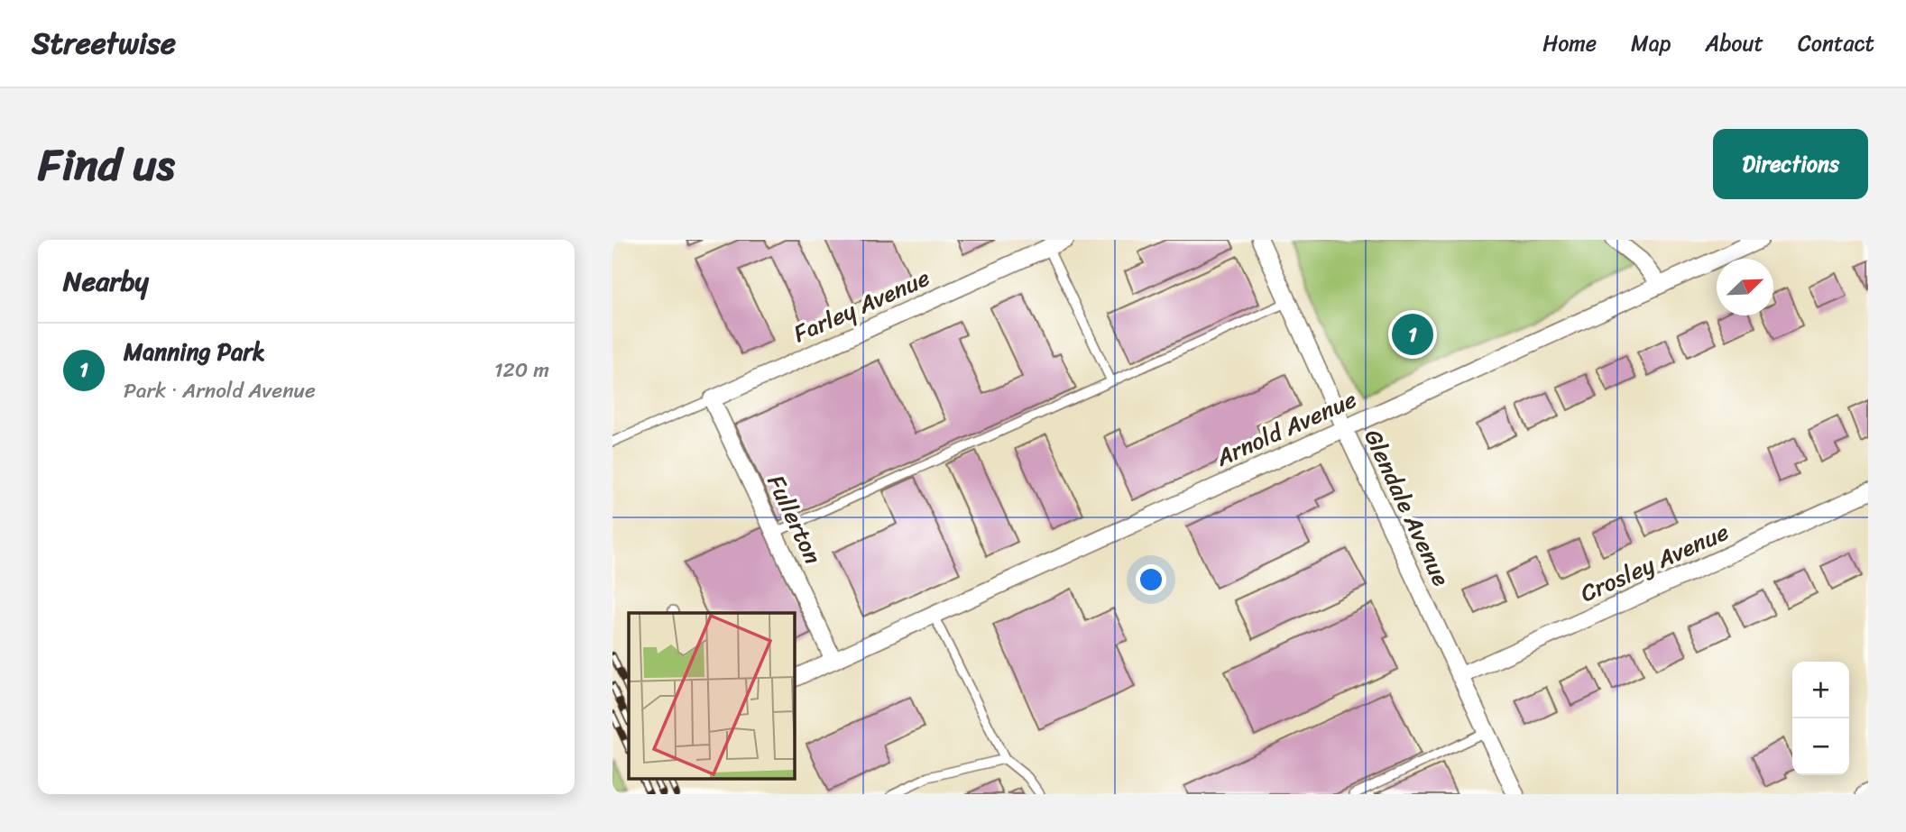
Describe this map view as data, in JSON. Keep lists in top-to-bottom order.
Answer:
{
  "streets": {
    "street": [
      "Farley Avenue",
      "Arnold Avenue",
      "Glendale Avenue",
      "Fullerton",
      "Crosley Avenue"
    ]
  },
  "crossings": [
    ["Farley Avenue", "Fullerton"],
    ["Arnold Avenue", "Glendale Avenue"],
    ["Arnold Avenue", "Fullerton"],
    ["Glendale Avenue", "Crosley Avenue"]
  ],
  "north": "top right",
  "page": {
    "header": "Streetwise",
    "nav": [
      "Home",
      "Map",
      "About",
      "Contact"
    ],
    "title": "Find us",
    "buttons": "Directions",
    "heading": "Nearby",
    "pins": "1",
    "list": [
      {
        "mark": "1",
        "name": "Manning Park",
        "note": "Park · Arnold Avenue",
        "value": "120 m"
      }
    ],
    "map_buttons": ["+", "−"]
  }
}
